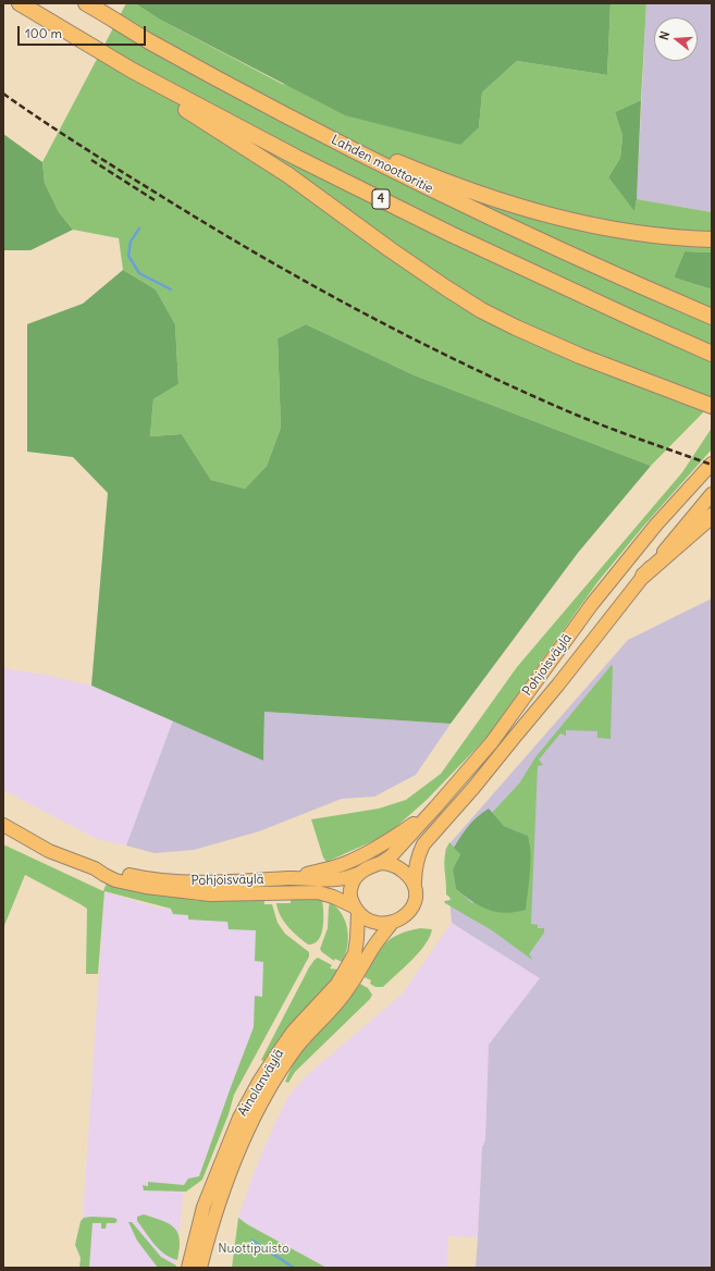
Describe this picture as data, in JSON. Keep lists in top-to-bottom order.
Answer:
{
  "streets": {
    "highway": ["Lahden moottoritie", "4"],
    "main road": ["Pohjoisväylä", "Ainolanväylä"]
  },
  "crossings": [
    ["Pohjoisväylä", "Ainolanväylä"]
  ],
  "parks": ["Nuottipuisto"],
  "scale_bar": "100 m",
  "north": "left"
}
